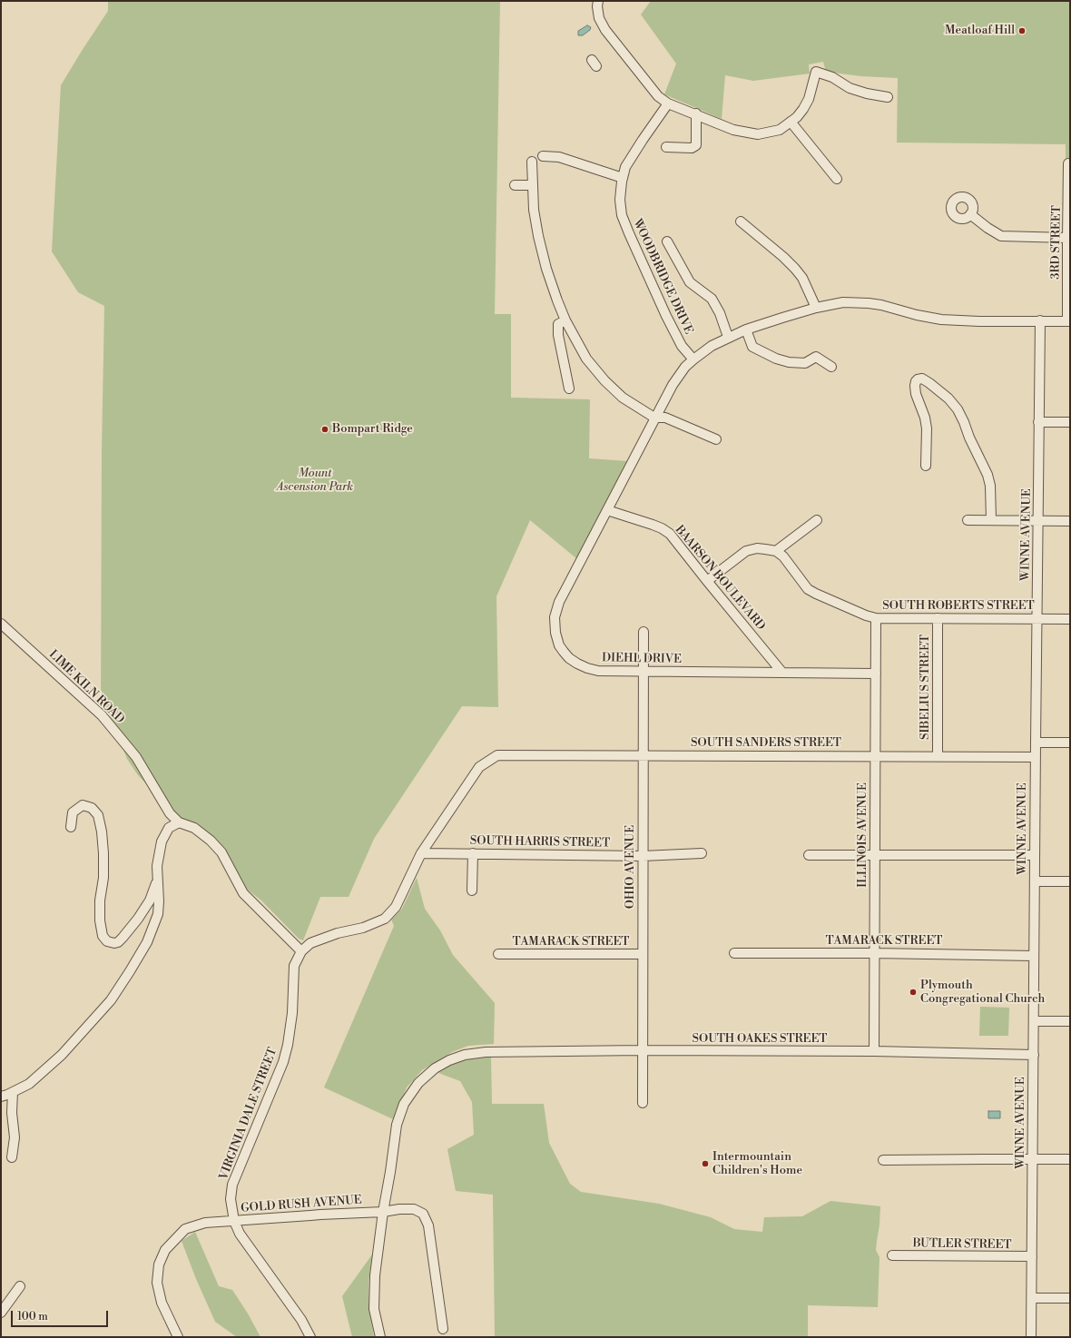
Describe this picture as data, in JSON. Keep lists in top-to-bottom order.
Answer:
{
  "streets": {
    "street": [
      "3RD STREET",
      "WOODBRIDGE DRIVE",
      "WINNE AVENUE",
      "BAARSON BOULEVARD",
      "SOUTH ROBERTS STREET",
      "DIEHL DRIVE",
      "LIME KILN ROAD",
      "SIBELIUS STREET",
      "SOUTH SANDERS STREET",
      "ILLINOIS AVENUE",
      "SOUTH HARRIS STREET",
      "OHIO AVENUE",
      "TAMARACK STREET",
      "SOUTH OAKES STREET",
      "VIRGINIA DALE STREET",
      "GOLD RUSH AVENUE",
      "BUTLER STREET"
    ]
  },
  "crossings": [
    ["3RD STREET", "DIEHL DRIVE"],
    ["WOODBRIDGE DRIVE", "DIEHL DRIVE"],
    ["WINNE AVENUE", "SOUTH ROBERTS STREET"],
    ["WINNE AVENUE", "DIEHL DRIVE"],
    ["WINNE AVENUE", "SOUTH SANDERS STREET"],
    ["WINNE AVENUE", "TAMARACK STREET"],
    ["WINNE AVENUE", "SOUTH OAKES STREET"],
    ["WINNE AVENUE", "BUTLER STREET"],
    ["BAARSON BOULEVARD", "DIEHL DRIVE"],
    ["SOUTH ROBERTS STREET", "SIBELIUS STREET"],
    ["SOUTH ROBERTS STREET", "ILLINOIS AVENUE"],
    ["DIEHL DRIVE", "ILLINOIS AVENUE"],
    ["DIEHL DRIVE", "OHIO AVENUE"],
    ["LIME KILN ROAD", "VIRGINIA DALE STREET"],
    ["SIBELIUS STREET", "SOUTH SANDERS STREET"],
    ["SOUTH SANDERS STREET", "ILLINOIS AVENUE"],
    ["SOUTH SANDERS STREET", "OHIO AVENUE"],
    ["SOUTH SANDERS STREET", "VIRGINIA DALE STREET"],
    ["ILLINOIS AVENUE", "TAMARACK STREET"],
    ["ILLINOIS AVENUE", "SOUTH OAKES STREET"],
    ["SOUTH HARRIS STREET", "OHIO AVENUE"],
    ["SOUTH HARRIS STREET", "VIRGINIA DALE STREET"],
    ["OHIO AVENUE", "TAMARACK STREET"],
    ["OHIO AVENUE", "SOUTH OAKES STREET"],
    ["SOUTH OAKES STREET", "GOLD RUSH AVENUE"],
    ["VIRGINIA DALE STREET", "GOLD RUSH AVENUE"]
  ],
  "parks": ["Mount Ascension Park"],
  "places": [
    "Meatloaf Hill",
    "Bompart Ridge",
    "Plymouth Congregational Church",
    "Intermountain Children's Home"
  ],
  "scale_bar": "100 m"
}
